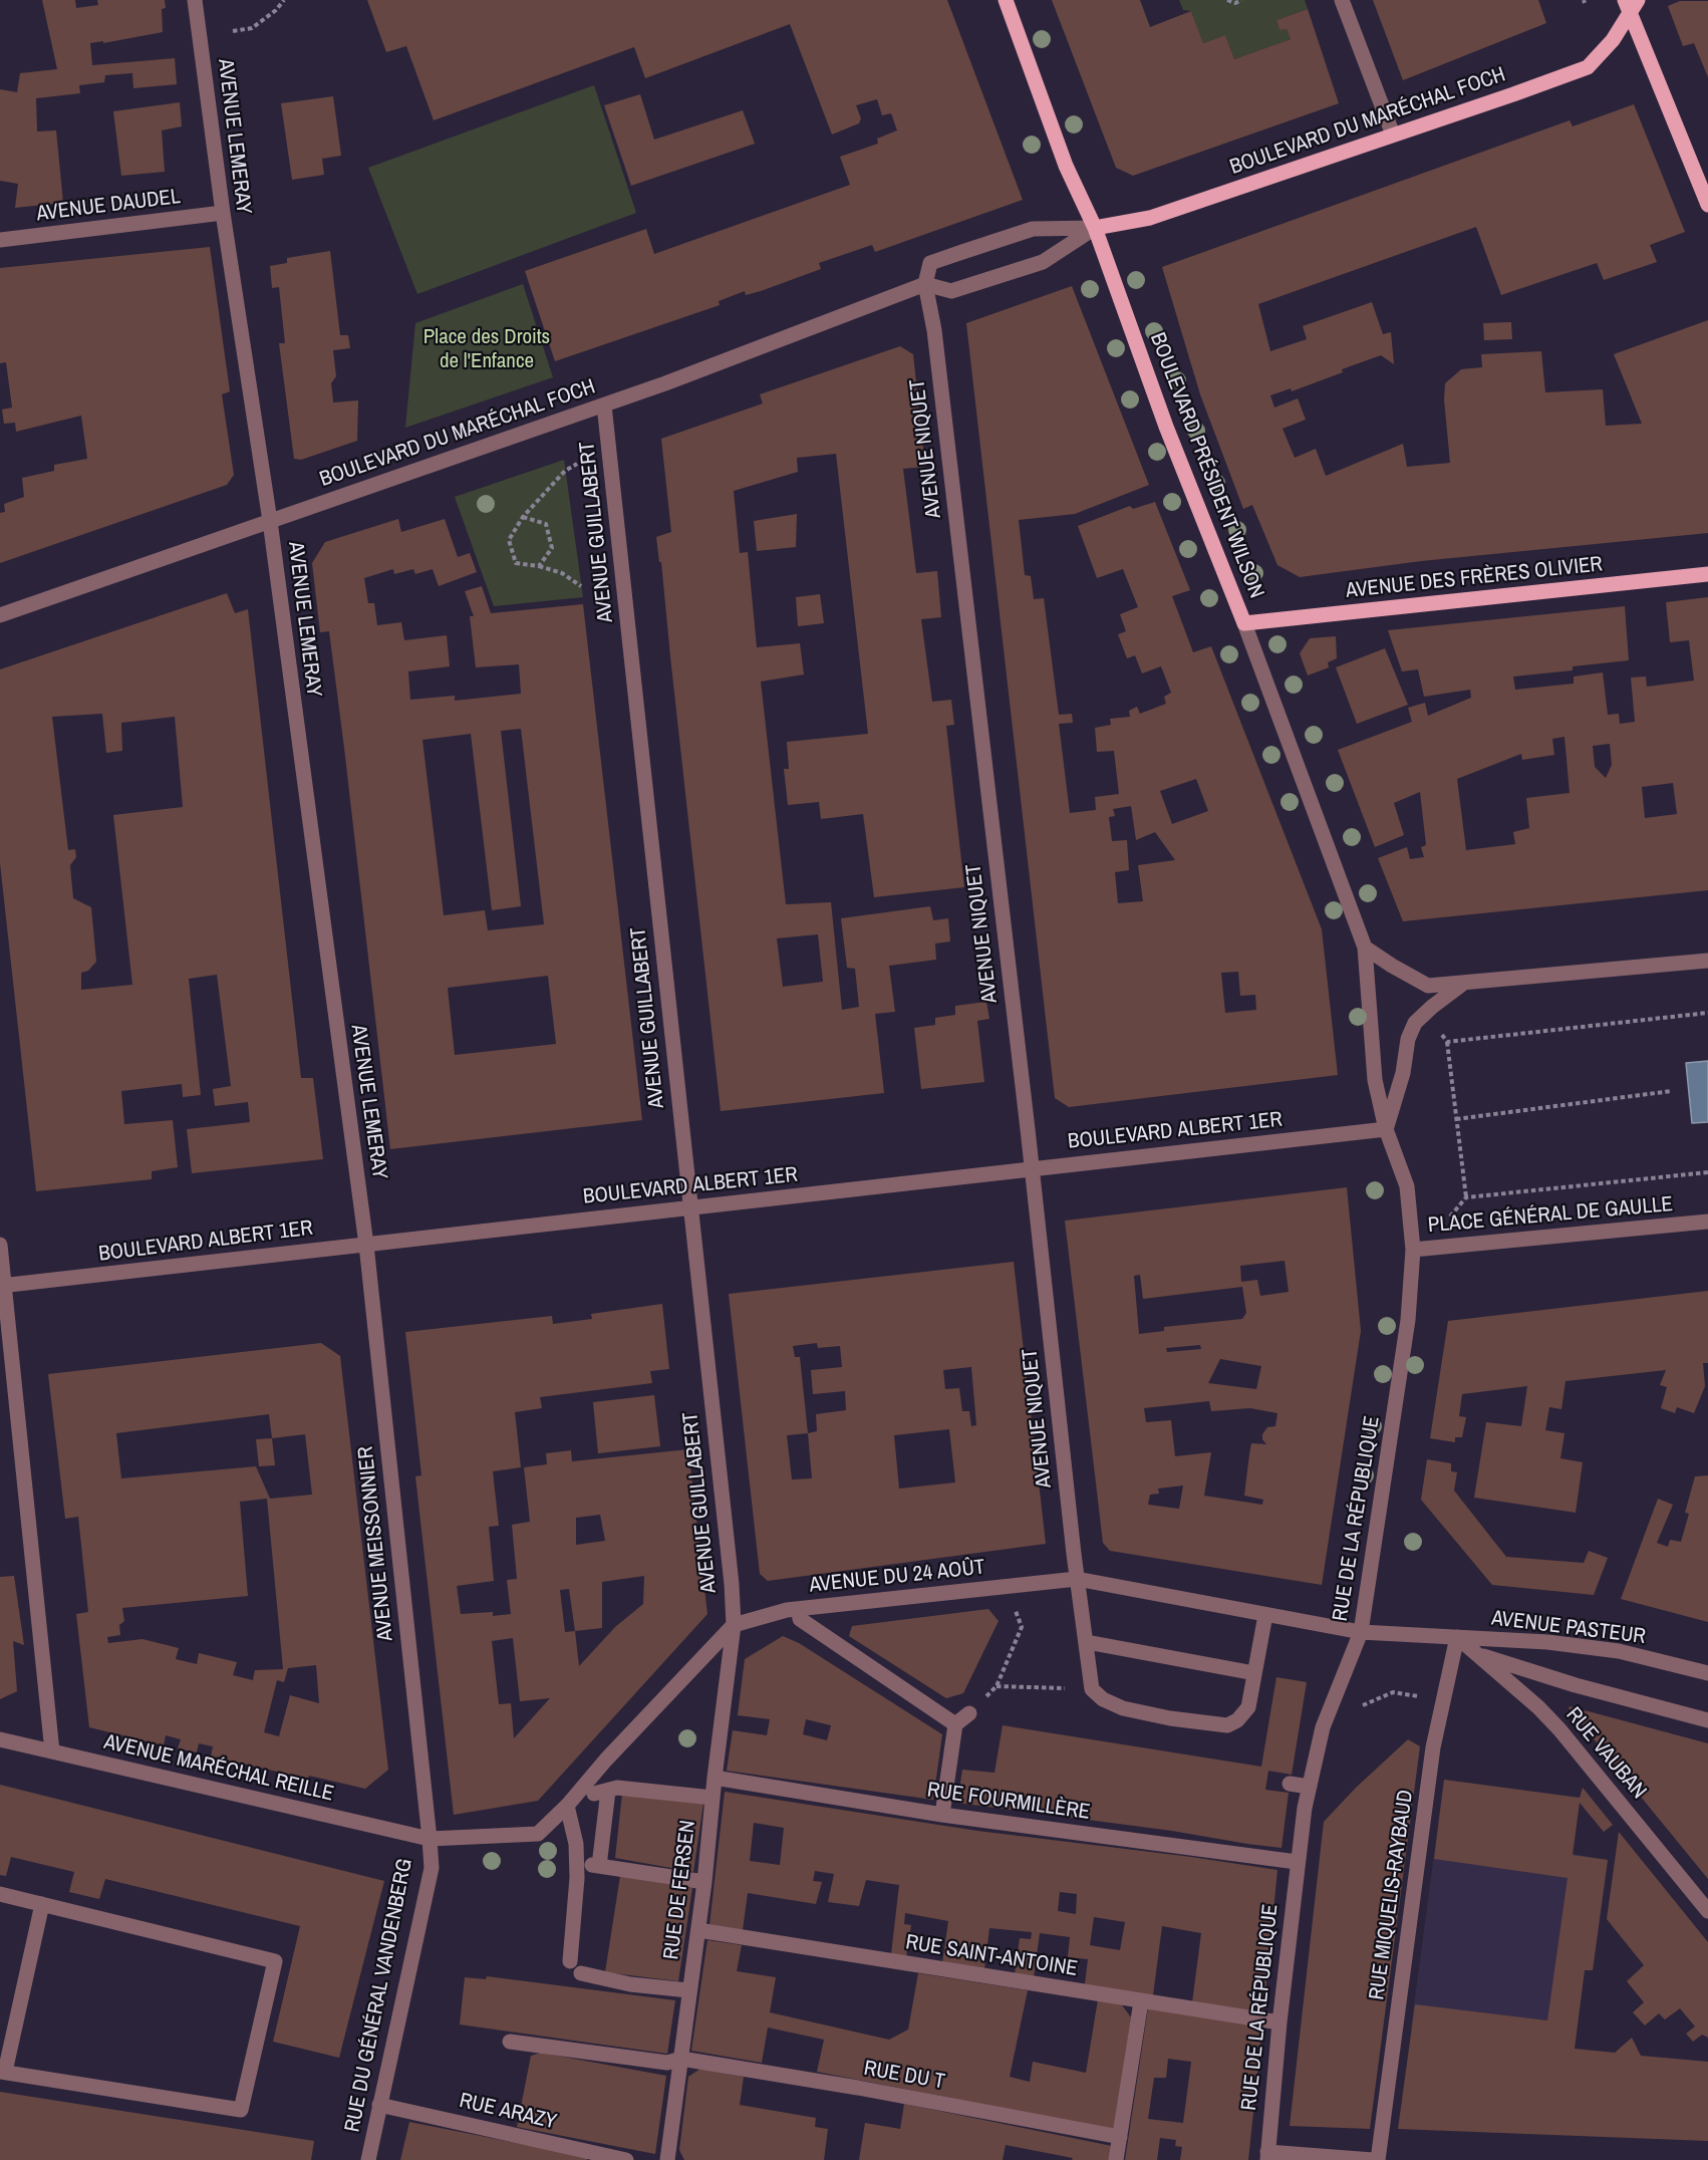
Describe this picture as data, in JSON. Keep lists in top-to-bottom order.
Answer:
{
  "streets": {
    "main road": ["BOULEVARD DU MARÉCHAL FOCH", "BOULEVARD PRÉSIDENT WILSON", "AVENUE DES FRÈRES OLIVIER"],
    "street": [
      "AVENUE LEMERAY",
      "AVENUE DAUDEL",
      "AVENUE NIQUET",
      "AVENUE GUILLABERT",
      "BOULEVARD ALBERT 1ER",
      "PLACE GÉNÉRAL DE GAULLE",
      "RUE DE LA RÉPUBLIQUE",
      "AVENUE MEISSONNIER",
      "AVENUE DU 24 AOÛT",
      "AVENUE PASTEUR",
      "RUE VAUBAN",
      "AVENUE MARÉCHAL REILLE",
      "RUE FOURMILLÈRE",
      "RUE DE FERSEN",
      "RUE MIQUELIS-RAYBAUD",
      "RUE SAINT-ANTOINE",
      "RUE DU GÉNÉRAL VANDENBERG",
      "RUE DU T",
      "RUE ARAZY"
    ]
  },
  "crossings": [
    ["BOULEVARD DU MARÉCHAL FOCH", "AVENUE LEMERAY"],
    ["BOULEVARD DU MARÉCHAL FOCH", "AVENUE NIQUET"],
    ["BOULEVARD DU MARÉCHAL FOCH", "BOULEVARD PRÉSIDENT WILSON"],
    ["BOULEVARD DU MARÉCHAL FOCH", "AVENUE GUILLABERT"],
    ["AVENUE LEMERAY", "AVENUE DAUDEL"],
    ["AVENUE LEMERAY", "BOULEVARD ALBERT 1ER"],
    ["AVENUE LEMERAY", "AVENUE MEISSONNIER"],
    ["AVENUE NIQUET", "BOULEVARD ALBERT 1ER"],
    ["AVENUE NIQUET", "AVENUE DU 24 AOÛT"],
    ["BOULEVARD PRÉSIDENT WILSON", "AVENUE DES FRÈRES OLIVIER"],
    ["BOULEVARD PRÉSIDENT WILSON", "PLACE GÉNÉRAL DE GAULLE"],
    ["AVENUE GUILLABERT", "BOULEVARD ALBERT 1ER"],
    ["AVENUE GUILLABERT", "AVENUE DU 24 AOÛT"],
    ["AVENUE GUILLABERT", "RUE DE FERSEN"],
    ["BOULEVARD ALBERT 1ER", "PLACE GÉNÉRAL DE GAULLE"],
    ["BOULEVARD ALBERT 1ER", "AVENUE MEISSONNIER"],
    ["PLACE GÉNÉRAL DE GAULLE", "RUE DE LA RÉPUBLIQUE"],
    ["RUE DE LA RÉPUBLIQUE", "AVENUE DU 24 AOÛT"],
    ["RUE DE LA RÉPUBLIQUE", "RUE FOURMILLÈRE"],
    ["RUE DE LA RÉPUBLIQUE", "RUE SAINT-ANTOINE"],
    ["AVENUE MEISSONNIER", "AVENUE MARÉCHAL REILLE"],
    ["AVENUE MEISSONNIER", "RUE DU GÉNÉRAL VANDENBERG"],
    ["AVENUE DU 24 AOÛT", "AVENUE PASTEUR"],
    ["AVENUE DU 24 AOÛT", "RUE VAUBAN"],
    ["AVENUE DU 24 AOÛT", "RUE DE FERSEN"],
    ["AVENUE DU 24 AOÛT", "RUE MIQUELIS-RAYBAUD"],
    ["AVENUE PASTEUR", "RUE VAUBAN"],
    ["AVENUE PASTEUR", "RUE MIQUELIS-RAYBAUD"],
    ["RUE VAUBAN", "RUE MIQUELIS-RAYBAUD"],
    ["AVENUE MARÉCHAL REILLE", "RUE DU GÉNÉRAL VANDENBERG"],
    ["RUE FOURMILLÈRE", "RUE DE FERSEN"],
    ["RUE DE FERSEN", "RUE SAINT-ANTOINE"],
    ["RUE DE FERSEN", "RUE DU T"],
    ["RUE DU GÉNÉRAL VANDENBERG", "RUE ARAZY"]
  ],
  "parks": ["Place des Droits de l'Enfance"]
}
